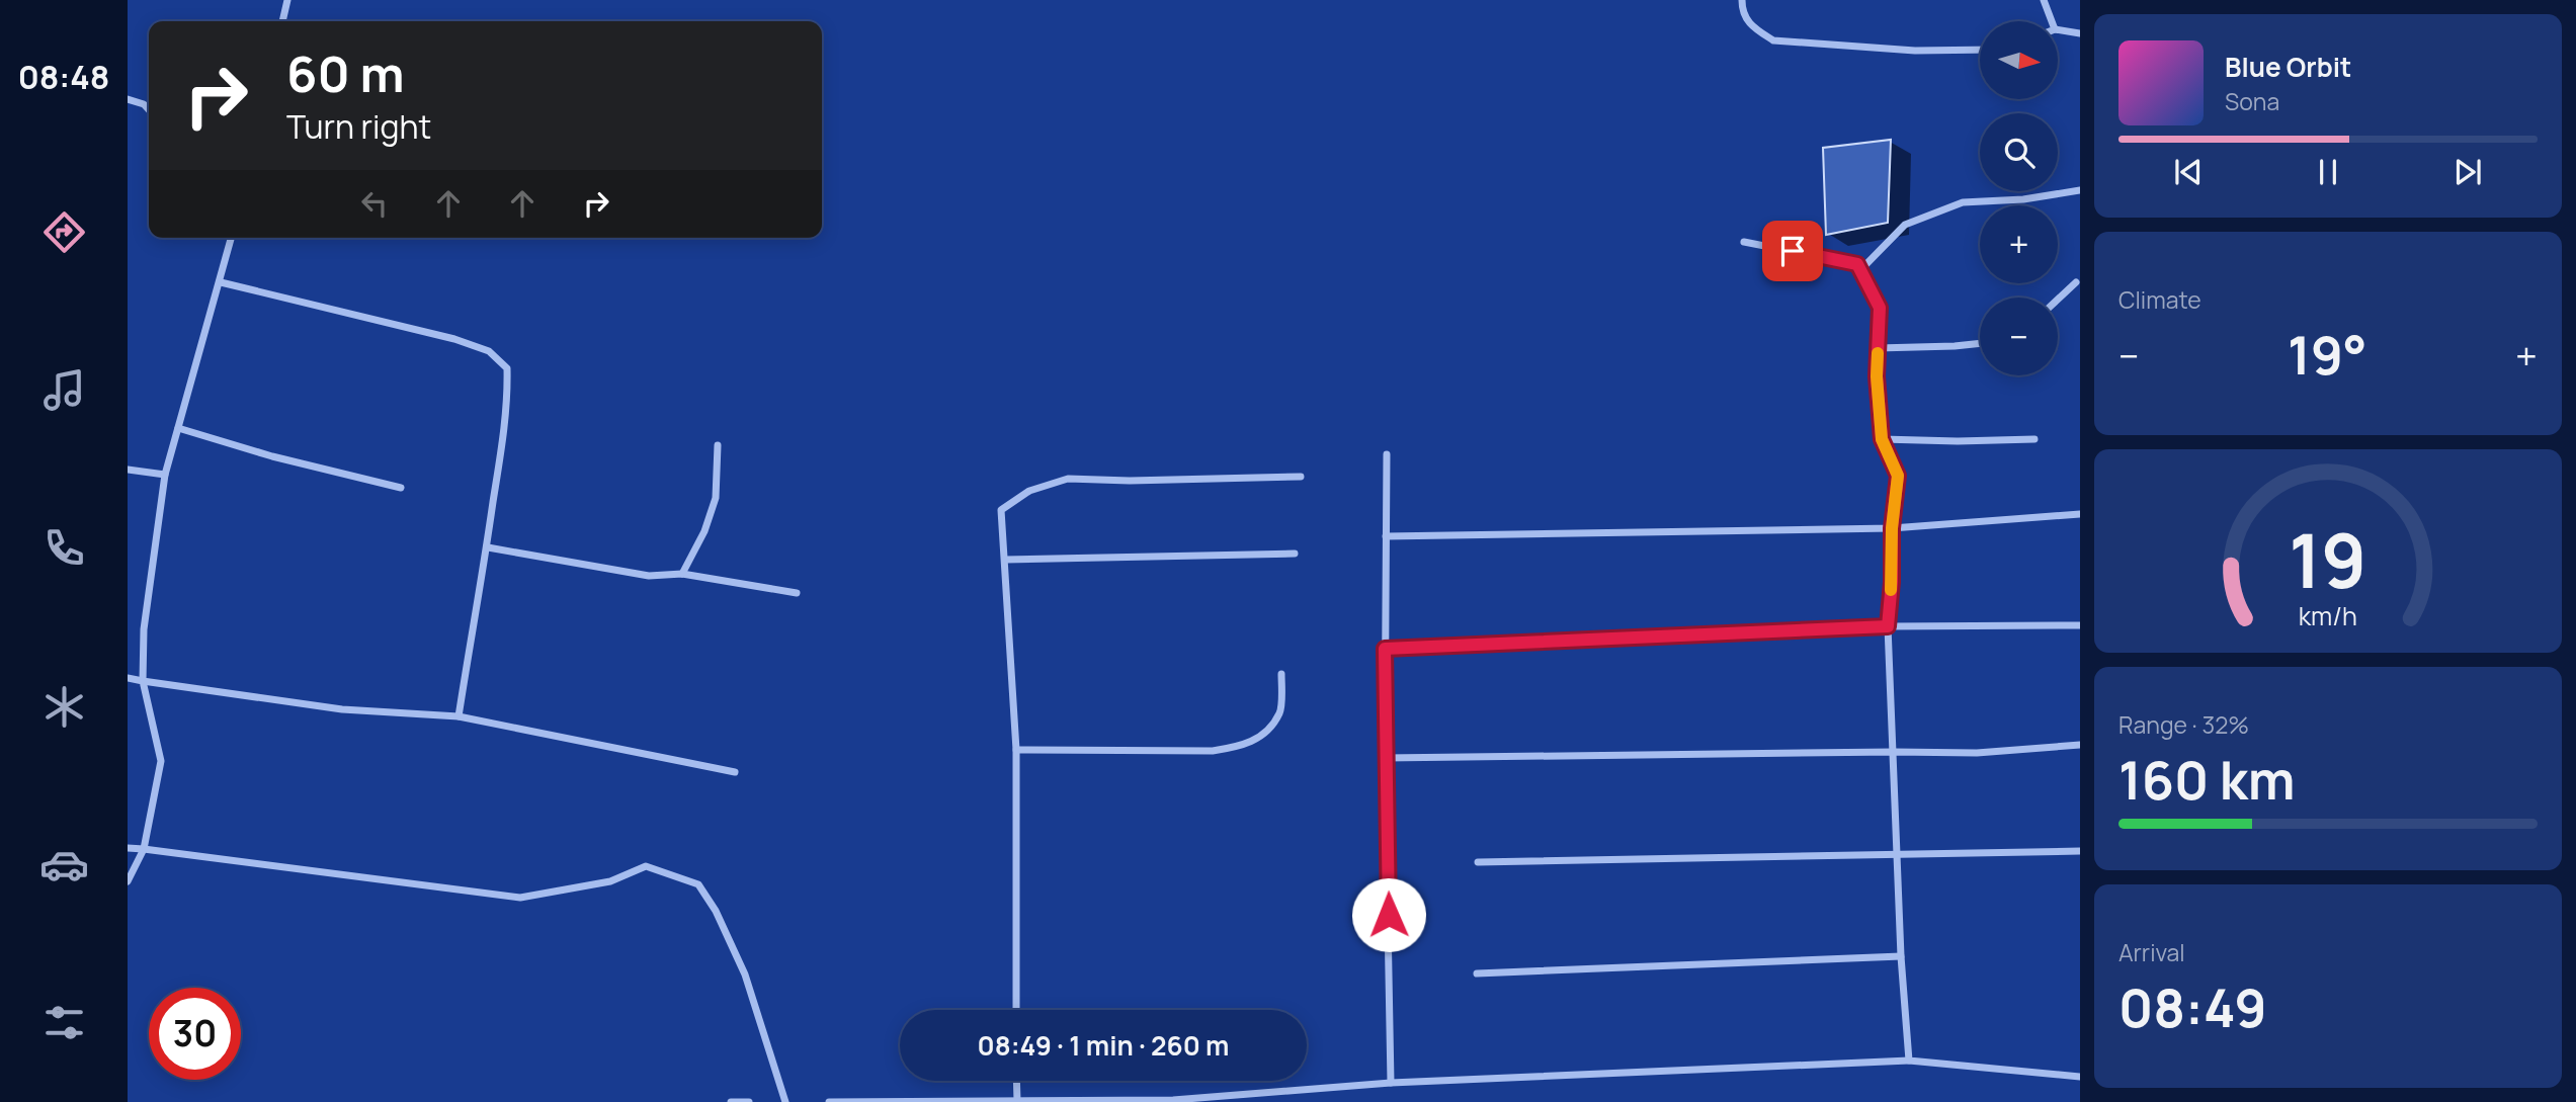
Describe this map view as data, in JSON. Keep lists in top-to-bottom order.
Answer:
{
  "north": "right",
  "page": {
    "tabs": "08:48",
    "map_buttons": ["+", "−"],
    "turn": ["60 m", "Turn right"],
    "song": ["Blue Orbit", "Sona"],
    "tile": [
      "Climate",
      ["Range · 32%", "160 km"],
      ["Arrival", "08:49"]
    ],
    "heat": ["−", "19°", "+"],
    "limit": "30",
    "trip": "08:49 · 1 min · 260 m",
    "gauge": ["19", "km/h"]
  }
}
